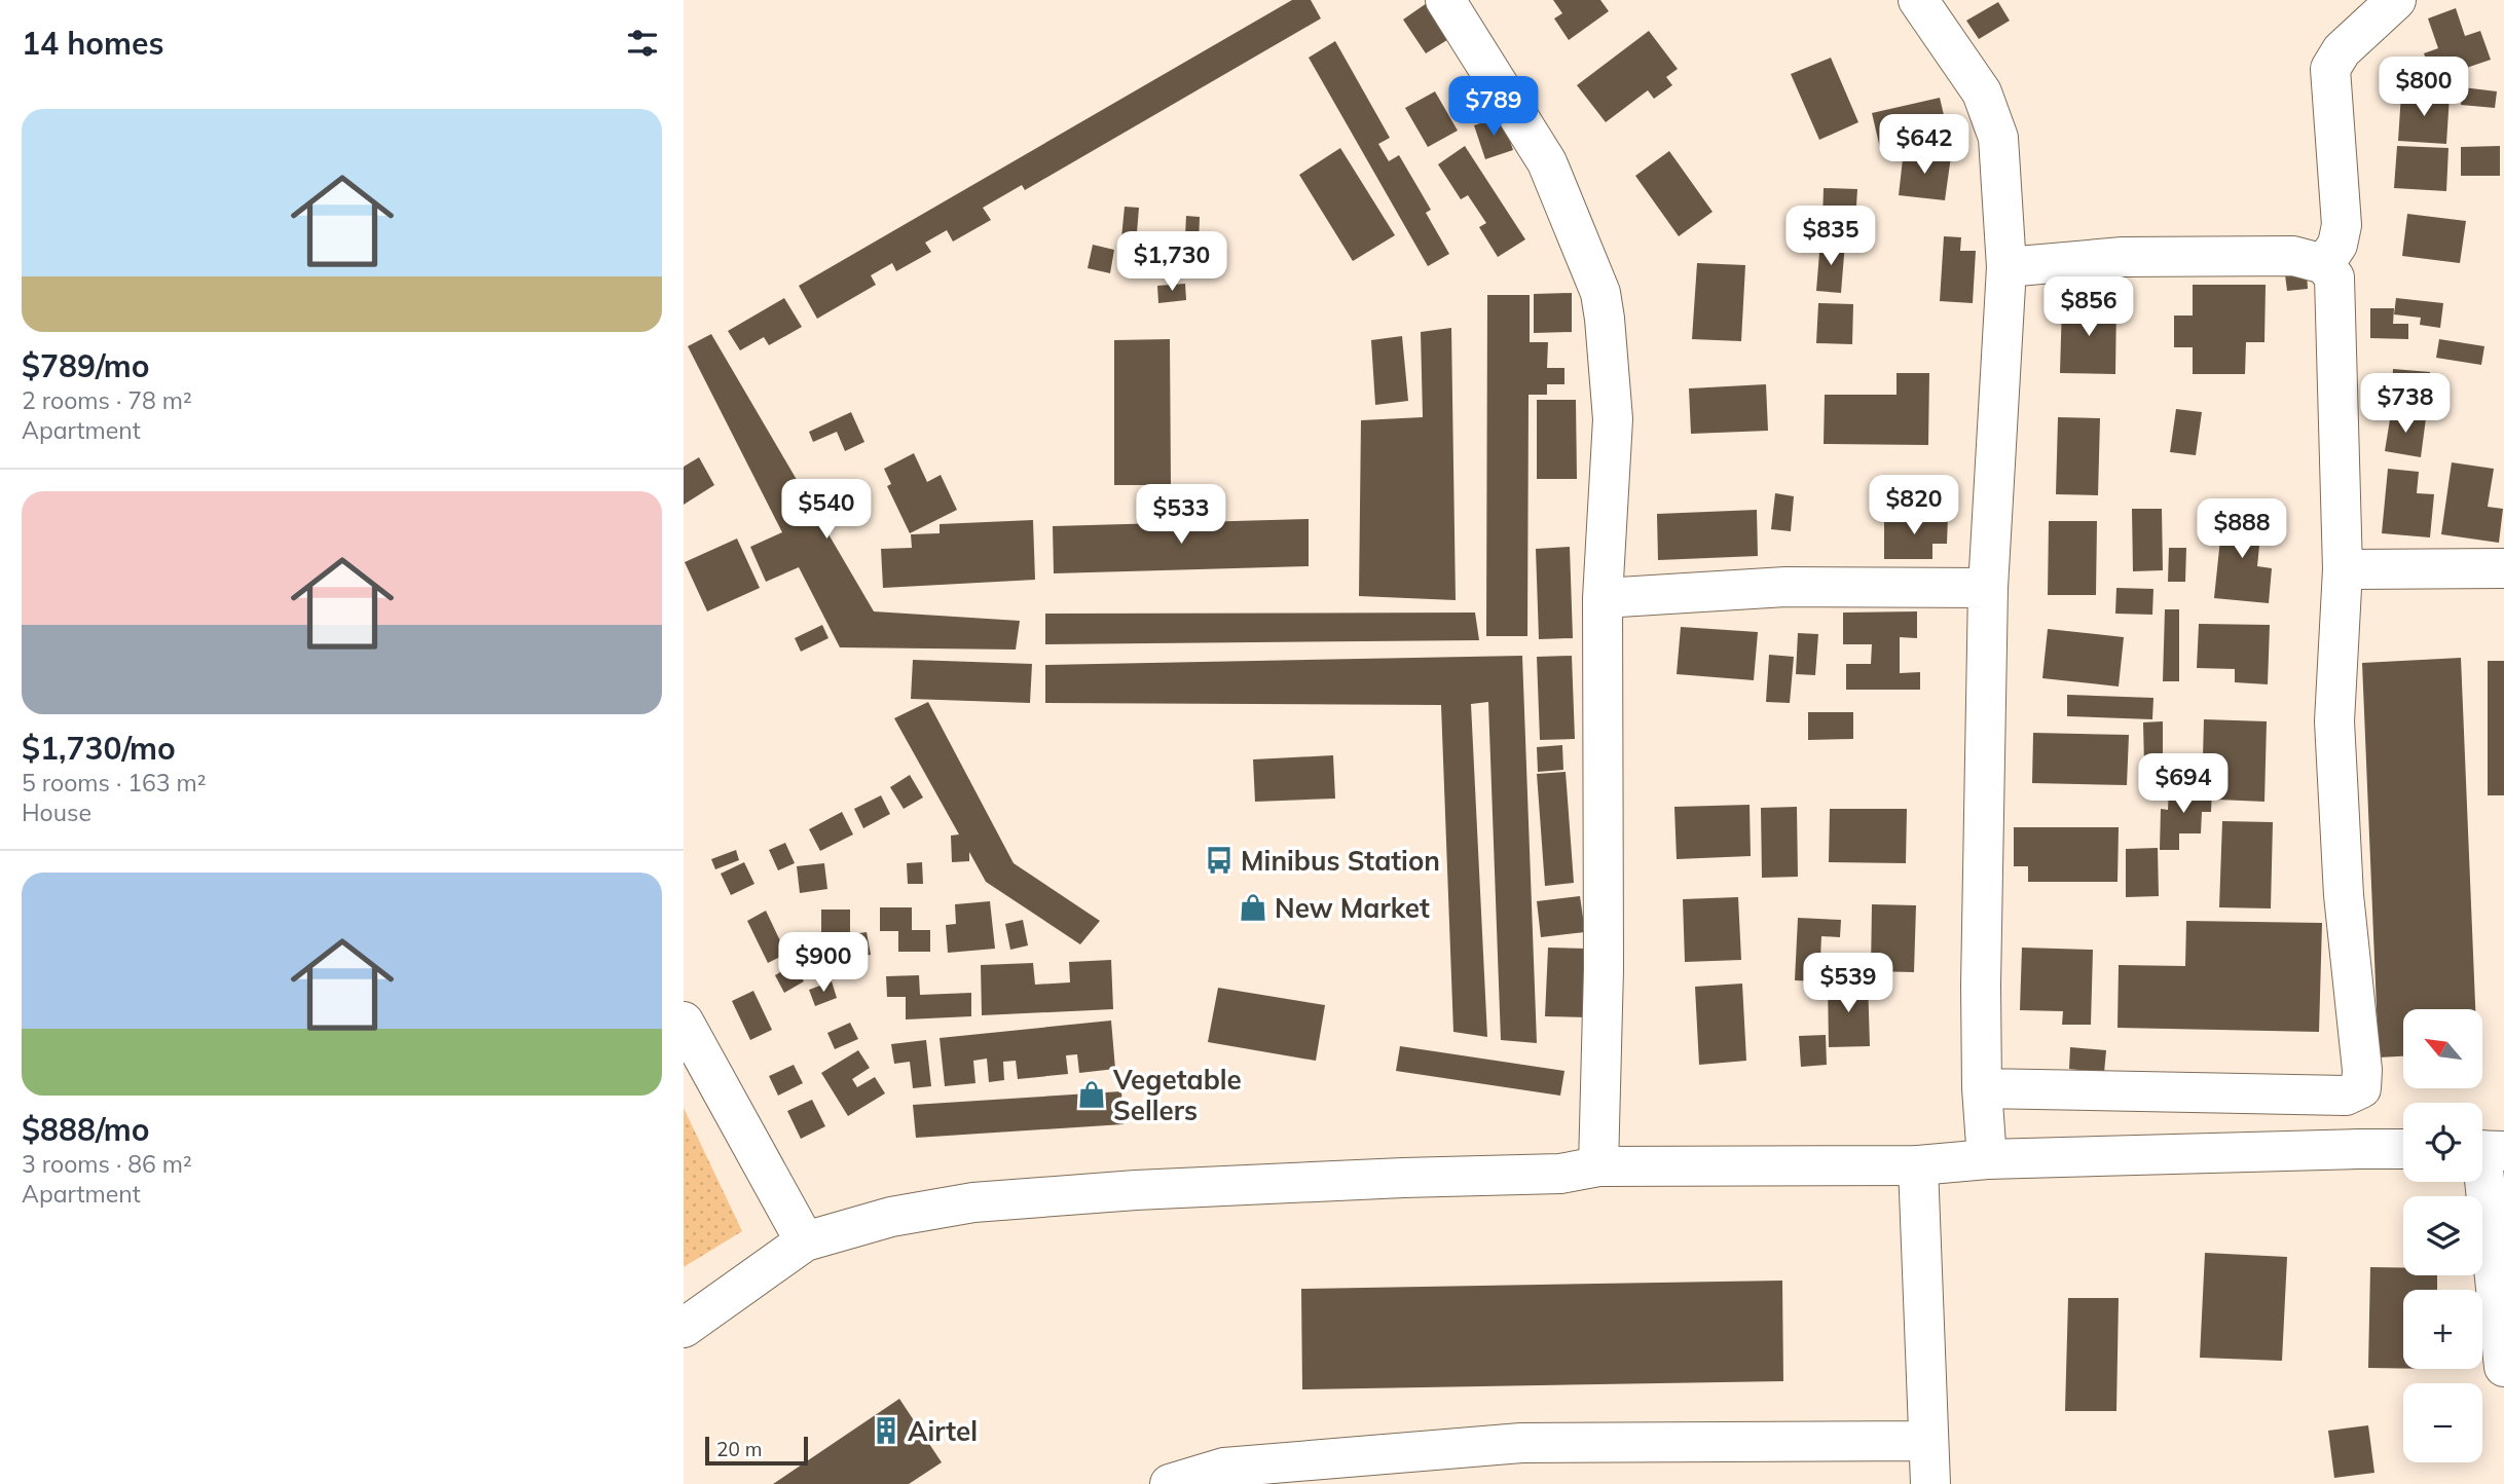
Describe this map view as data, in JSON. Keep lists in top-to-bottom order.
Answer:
{
  "places": {
    "bus stop": ["Minibus Station"],
    "shop": ["New Market", "Vegetable Sellers"],
    "building": ["Airtel"]
  },
  "scale_bar": "20 m",
  "north": "top left",
  "page": {
    "heading": "14 homes",
    "price": [
      "$800",
      "$789",
      "$642",
      "$835",
      "$1,730",
      "$856",
      "$738",
      "$820",
      "$540",
      "$533",
      "$888",
      "$694",
      "$900",
      "$539"
    ],
    "list": [
      {
        "name": "$789/mo",
        "note": "2 rooms · 78 m² · Apartment"
      },
      {
        "name": "$1,730/mo",
        "note": "5 rooms · 163 m² · House"
      },
      {
        "name": "$888/mo",
        "note": "3 rooms · 86 m² · Apartment"
      }
    ],
    "map_buttons": ["+", "−"],
    "scale": "20 m"
  }
}
